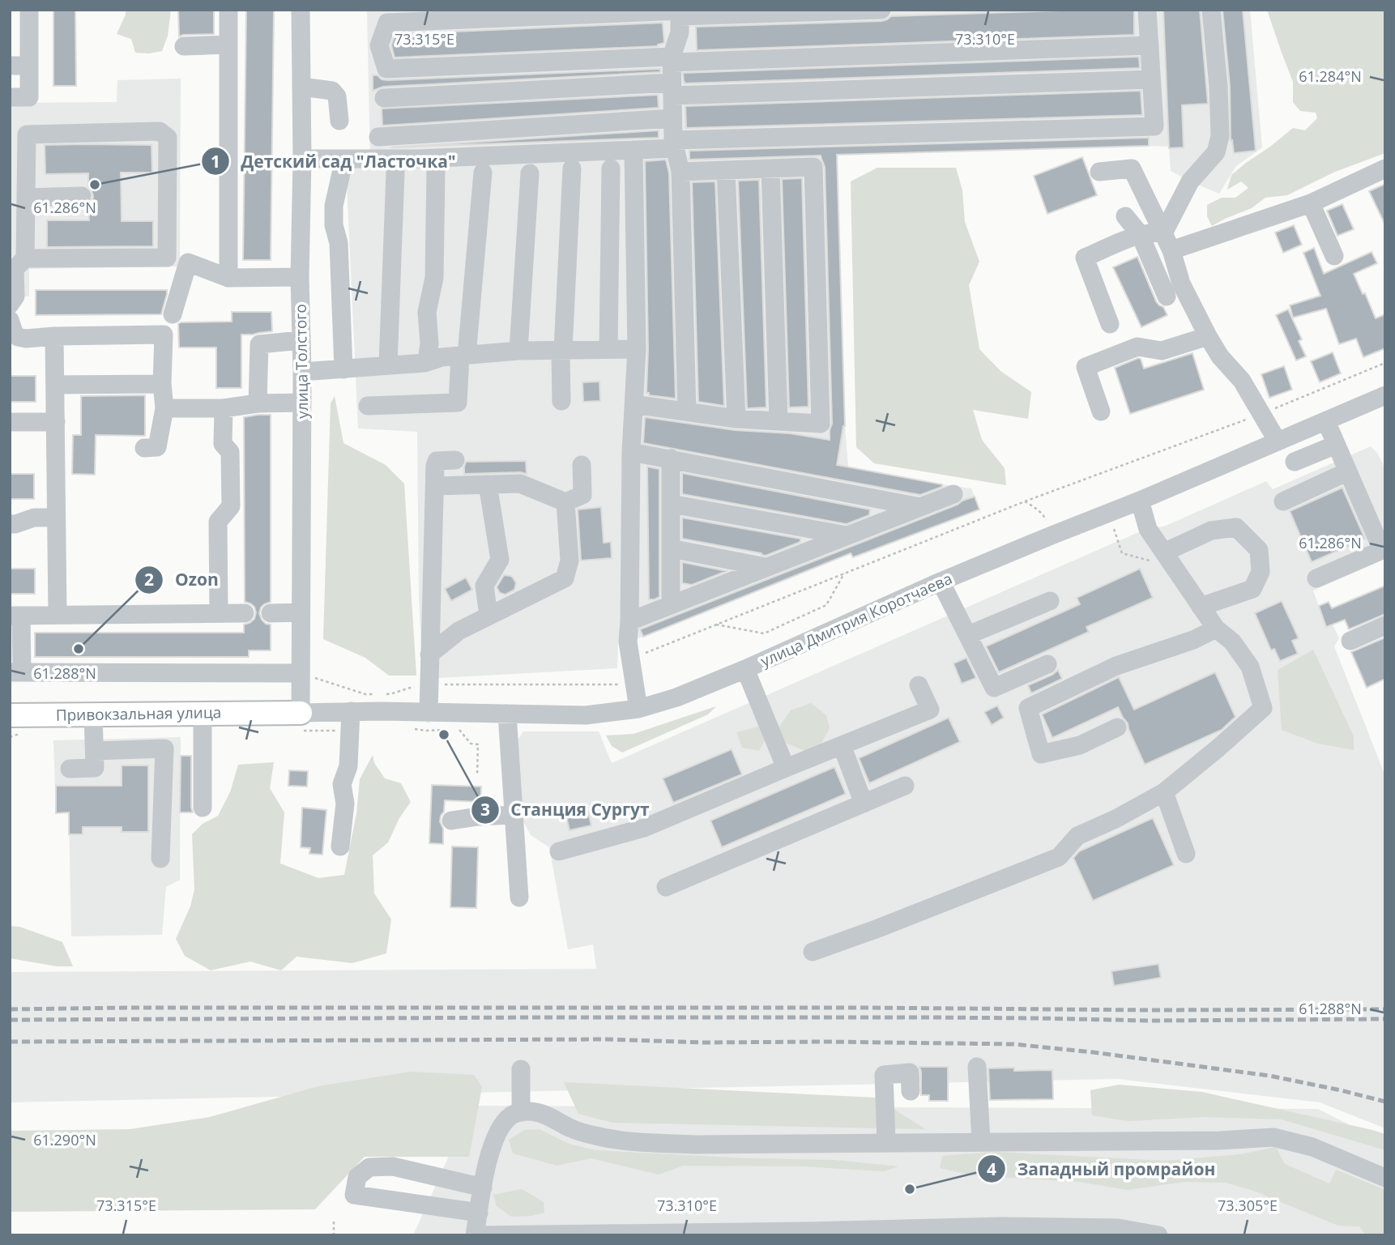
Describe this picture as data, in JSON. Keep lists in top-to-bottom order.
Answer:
{
  "streets": {
    "main road": ["Привокзальная улица"],
    "street": ["улица Толстого", "улица Дмитрия Коротчаева"]
  },
  "crossings": [
    ["улица Толстого", "улица Дмитрия Коротчаева"],
    ["улица Толстого", "Привокзальная улица"],
    ["улица Дмитрия Коротчаева", "Привокзальная улица"]
  ],
  "places": [
    "Детский сад \"Ласточка\"",
    "Ozon",
    "Станция Сургут",
    "Западный промрайон"
  ],
  "coordinates": [
    "73.315°E",
    "73.310°E",
    "61.284°N",
    "61.286°N",
    "61.288°N",
    "61.290°N",
    "73.305°E"
  ]
}
